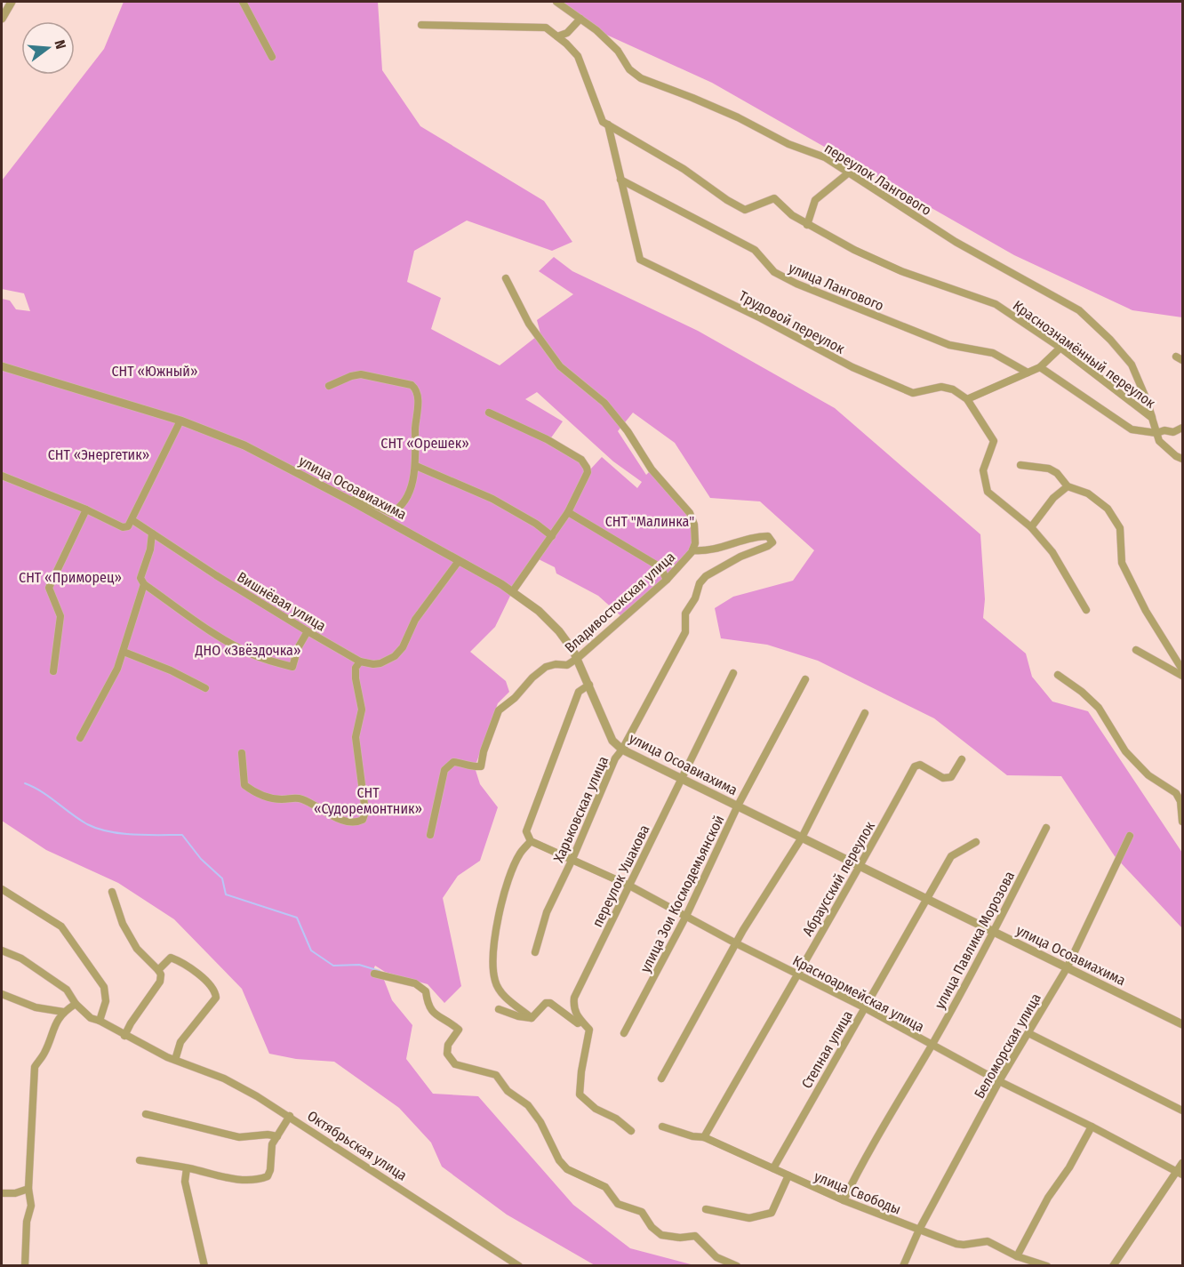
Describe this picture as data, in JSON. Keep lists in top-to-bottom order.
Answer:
{
  "streets": {
    "street": [
      "переулок Лангового",
      "улица Лангового",
      "Трудовой переулок",
      "Краснознамённый переулок",
      "улица Осоавиахима",
      "Вишнёвая улица",
      "Владивостокская улица",
      "Харьковская улица",
      "переулок Ушакова",
      "Абраусский переулок",
      "улица Зои Космодемьянской",
      "улица Павлика Морозова",
      "Красноармейская улица",
      "Беломорская улица",
      "Степная улица",
      "Октябрьская улица",
      "улица Свободы"
    ]
  },
  "crossings": [
    ["переулок Лангового", "Краснознамённый переулок"],
    ["улица Лангового", "Трудовой переулок"],
    ["Трудовой переулок", "Краснознамённый переулок"],
    ["улица Осоавиахима", "Владивостокская улица"],
    ["улица Осоавиахима", "Харьковская улица"],
    ["улица Осоавиахима", "переулок Ушакова"],
    ["улица Осоавиахима", "Абраусский переулок"],
    ["улица Осоавиахима", "улица Зои Космодемьянской"],
    ["улица Осоавиахима", "улица Павлика Морозова"],
    ["улица Осоавиахима", "Беломорская улица"],
    ["улица Осоавиахима", "Степная улица"],
    ["Владивостокская улица", "Харьковская улица"],
    ["Харьковская улица", "Красноармейская улица"],
    ["переулок Ушакова", "Красноармейская улица"],
    ["Абраусский переулок", "Красноармейская улица"],
    ["Абраусский переулок", "улица Свободы"],
    ["улица Зои Космодемьянской", "Красноармейская улица"],
    ["улица Павлика Морозова", "Красноармейская улица"],
    ["улица Павлика Морозова", "улица Свободы"],
    ["Красноармейская улица", "Беломорская улица"],
    ["Красноармейская улица", "Степная улица"],
    ["Беломорская улица", "улица Свободы"],
    ["Степная улица", "улица Свободы"]
  ],
  "parks": [
    "СНТ «Южный»",
    "СНТ «Орешек»",
    "СНТ «Энергетик»",
    "СНТ \"Малинка\"",
    "СНТ «Приморец»",
    "ДНО «Звёздочка»",
    "СНТ «Судоремонтник»"
  ],
  "north": "right"
}
